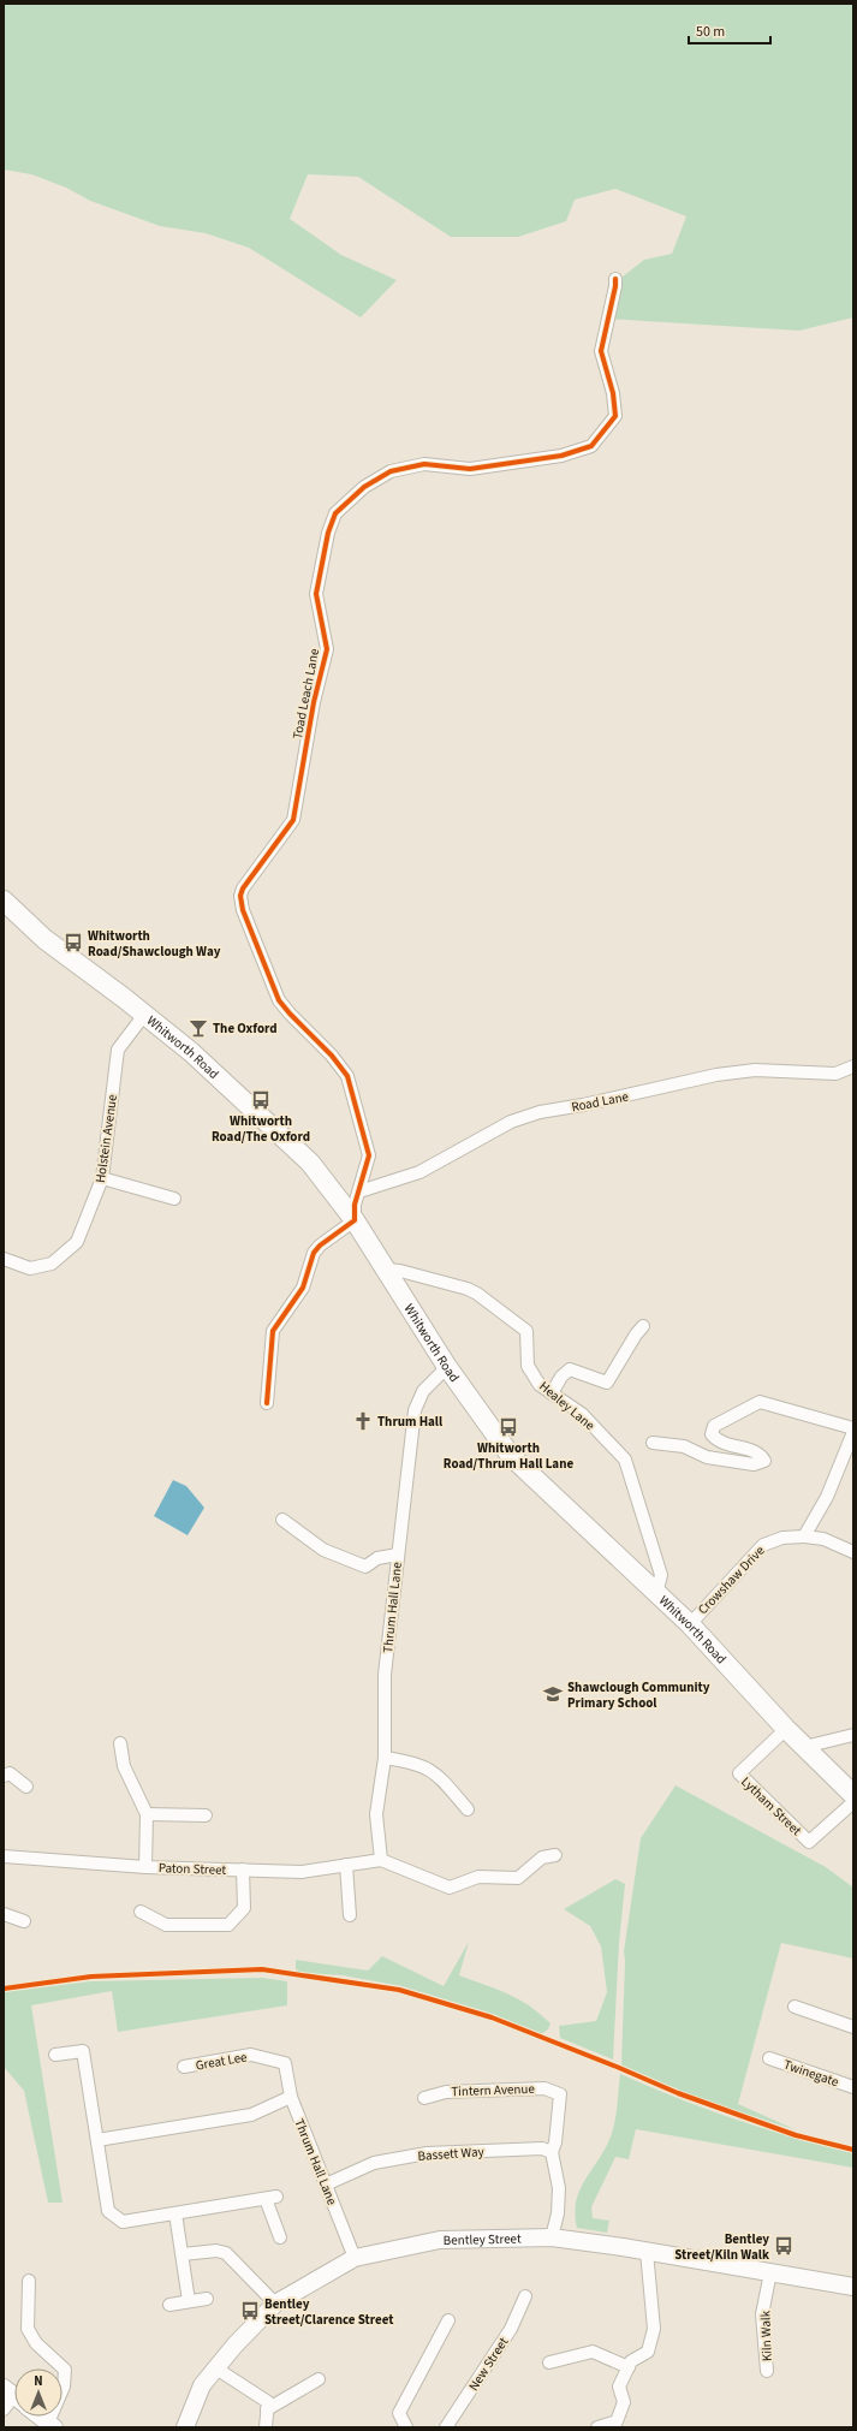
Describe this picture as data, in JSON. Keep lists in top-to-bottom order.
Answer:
{
  "streets": {
    "main road": ["Whitworth Road"],
    "street": [
      "Toad Leach Lane",
      "Road Lane",
      "Holstein Avenue",
      "Healey Lane",
      "Crowshaw Drive",
      "Thrum Hall Lane",
      "Lytham Street",
      "Paton Street",
      "Great Lee",
      "Twinegate",
      "Tintern Avenue",
      "Bassett Way",
      "Bentley Street",
      "Kiln Walk",
      "New Street"
    ]
  },
  "crossings": [
    ["Toad Leach Lane", "Whitworth Road"],
    ["Toad Leach Lane", "Road Lane"],
    ["Whitworth Road", "Holstein Avenue"],
    ["Whitworth Road", "Healey Lane"],
    ["Whitworth Road", "Crowshaw Drive"],
    ["Whitworth Road", "Thrum Hall Lane"],
    ["Whitworth Road", "Lytham Street"],
    ["Thrum Hall Lane", "Paton Street"],
    ["Thrum Hall Lane", "Great Lee"],
    ["Thrum Hall Lane", "Bassett Way"],
    ["Thrum Hall Lane", "Bentley Street"],
    ["Tintern Avenue", "Bassett Way"],
    ["Tintern Avenue", "Bentley Street"],
    ["Bentley Street", "Kiln Walk"]
  ],
  "places": {
    "bus stop": [
      "Whitworth Road/Shawclough Way",
      "Whitworth Road/The Oxford",
      "Whitworth Road/Thrum Hall Lane",
      "Bentley Street/Kiln Walk",
      "Bentley Street/Clarence Street"
    ],
    "bar": ["The Oxford"],
    "church": ["Thrum Hall"],
    "school or university": ["Shawclough Community Primary School"]
  },
  "scale_bar": "50 m",
  "north": "top"
}
